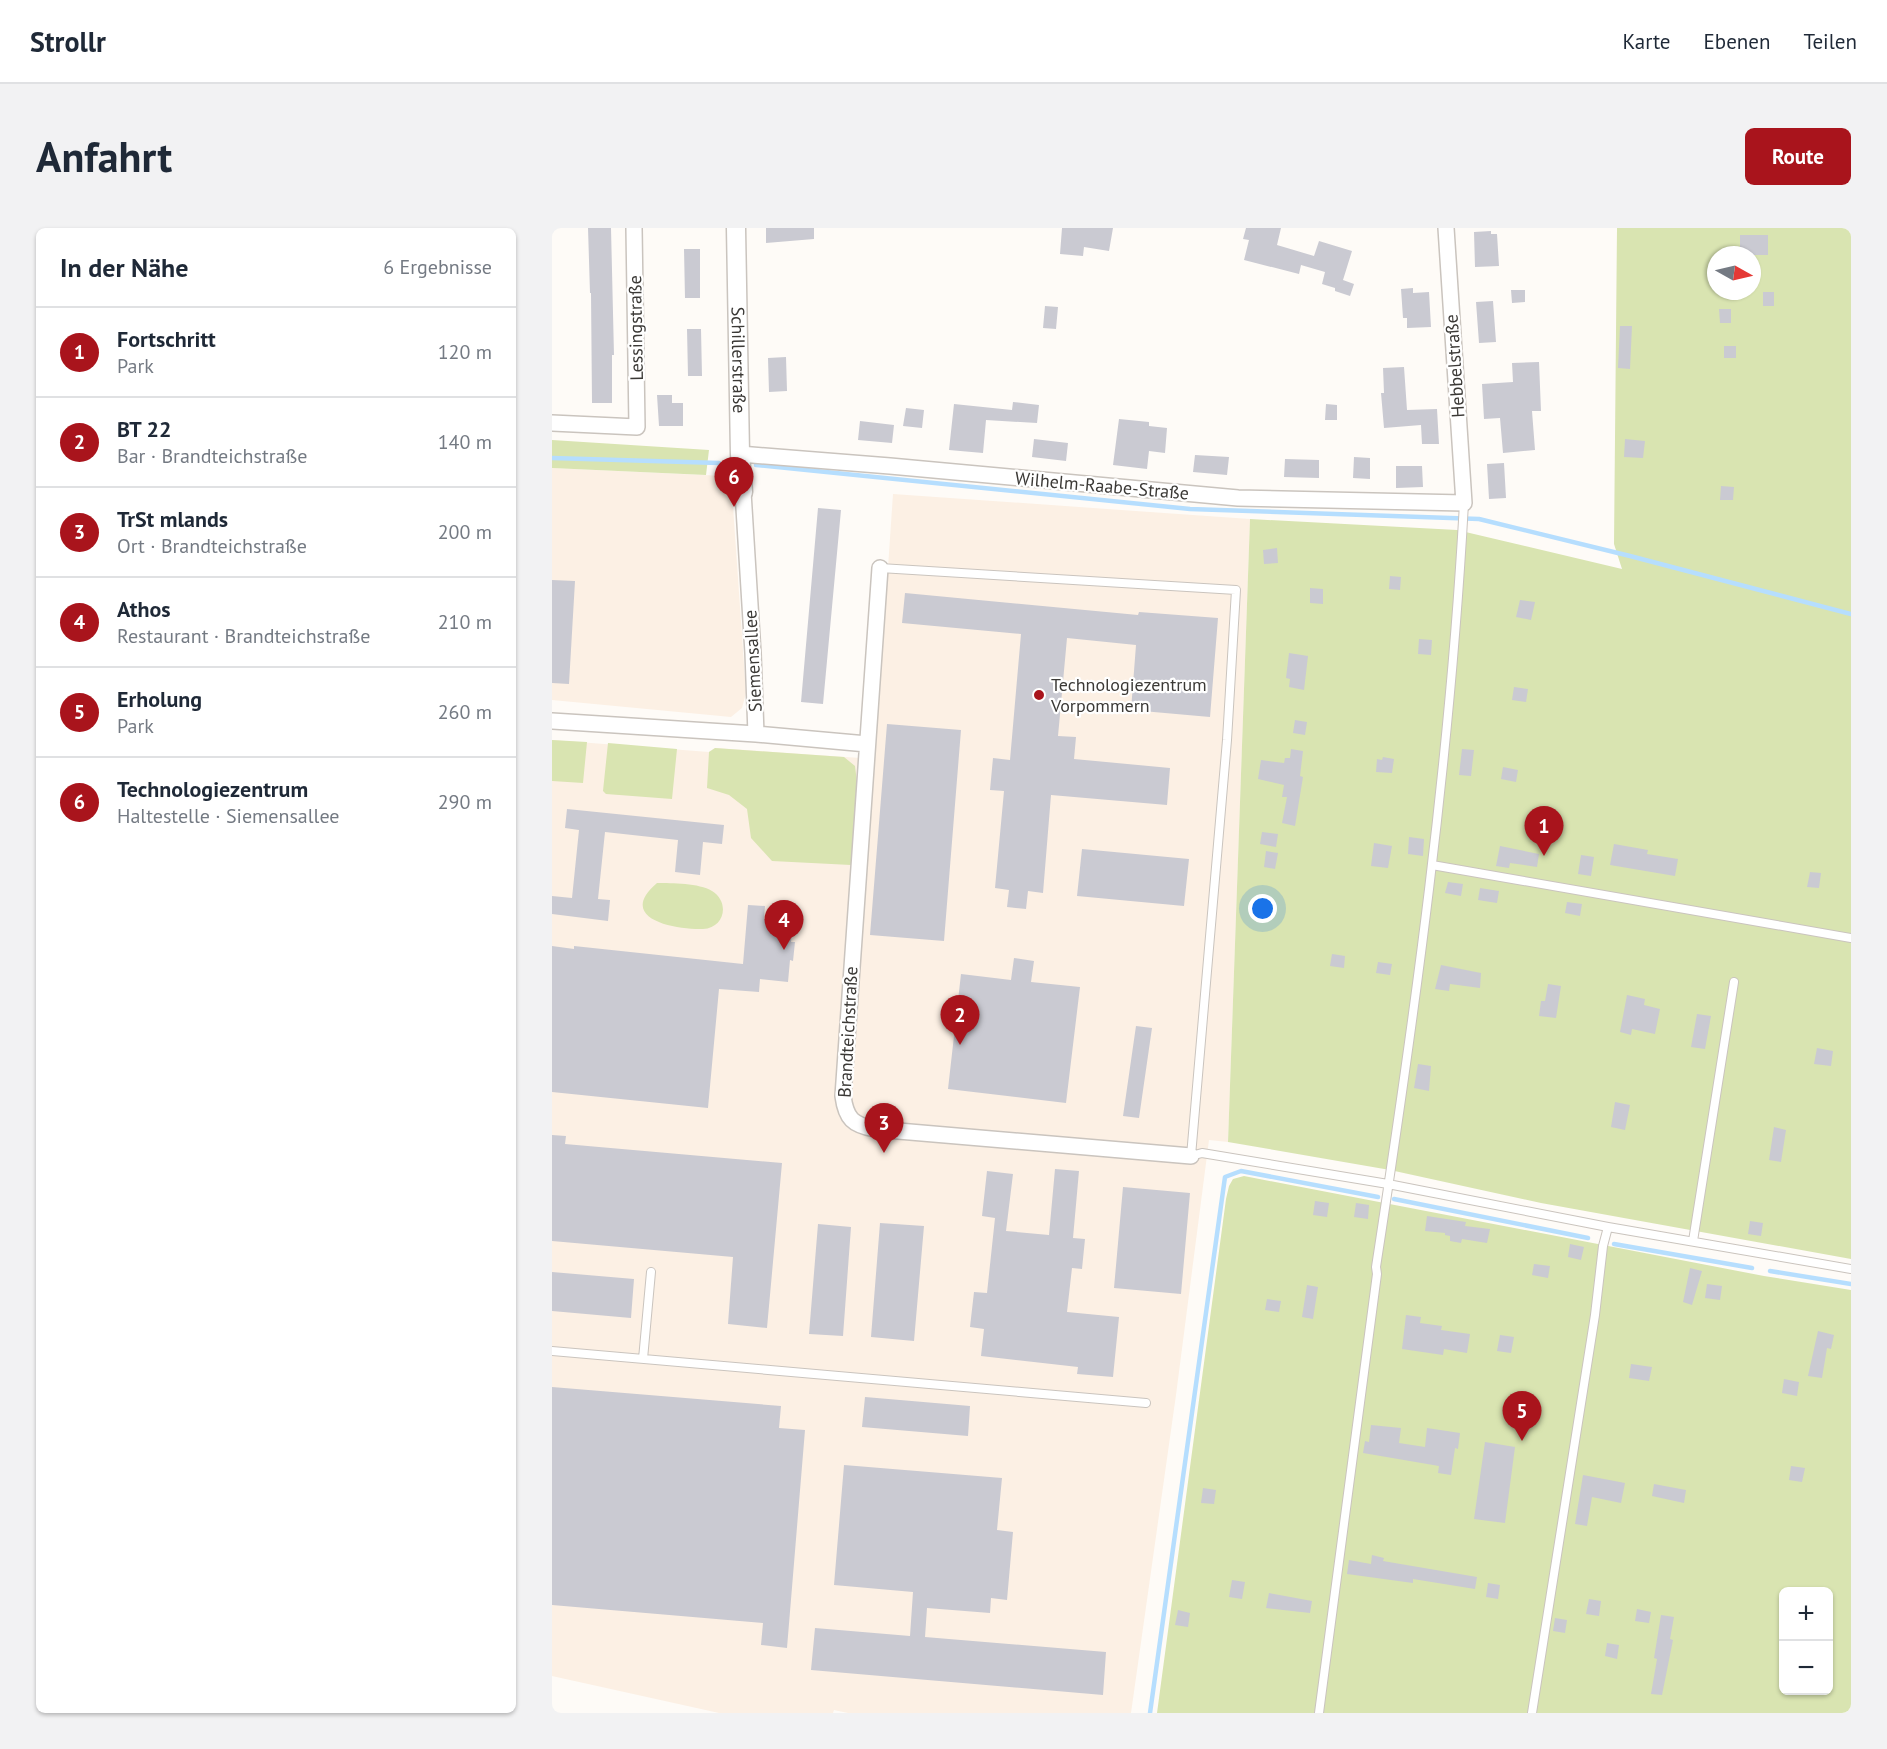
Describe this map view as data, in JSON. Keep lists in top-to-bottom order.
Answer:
{
  "streets": {
    "street": [
      "Lessingstraße",
      "Schillerstraße",
      "Hebbelstraße",
      "Wilhelm-Raabe-Straße",
      "Siemensallee",
      "Brandteichstraße"
    ]
  },
  "crossings": [
    ["Schillerstraße", "Wilhelm-Raabe-Straße"],
    ["Schillerstraße", "Siemensallee"],
    ["Hebbelstraße", "Wilhelm-Raabe-Straße"]
  ],
  "places": ["Technologiezentrum Vorpommern"],
  "north": "right",
  "page": {
    "header": "Strollr",
    "nav": ["Karte", "Ebenen", "Teilen"],
    "buttons": "Route",
    "title": "Anfahrt",
    "heading": ["In der Nähe", "6 Ergebnisse"],
    "list": [
      {
        "mark": "1",
        "name": "Fortschritt",
        "note": "Park",
        "value": "120 m"
      },
      {
        "mark": "2",
        "name": "BT 22",
        "note": "Bar · Brandteichstraße",
        "value": "140 m"
      },
      {
        "mark": "3",
        "name": "TrSt mlands",
        "note": "Ort · Brandteichstraße",
        "value": "200 m"
      },
      {
        "mark": "4",
        "name": "Athos",
        "note": "Restaurant · Brandteichstraße",
        "value": "210 m"
      },
      {
        "mark": "5",
        "name": "Erholung",
        "note": "Park",
        "value": "260 m"
      },
      {
        "mark": "6",
        "name": "Technologiezentrum",
        "note": "Haltestelle · Siemensallee",
        "value": "290 m"
      }
    ],
    "pins": [
      "6",
      "1",
      "4",
      "2",
      "3",
      "5"
    ],
    "map_buttons": ["+", "−"]
  }
}
